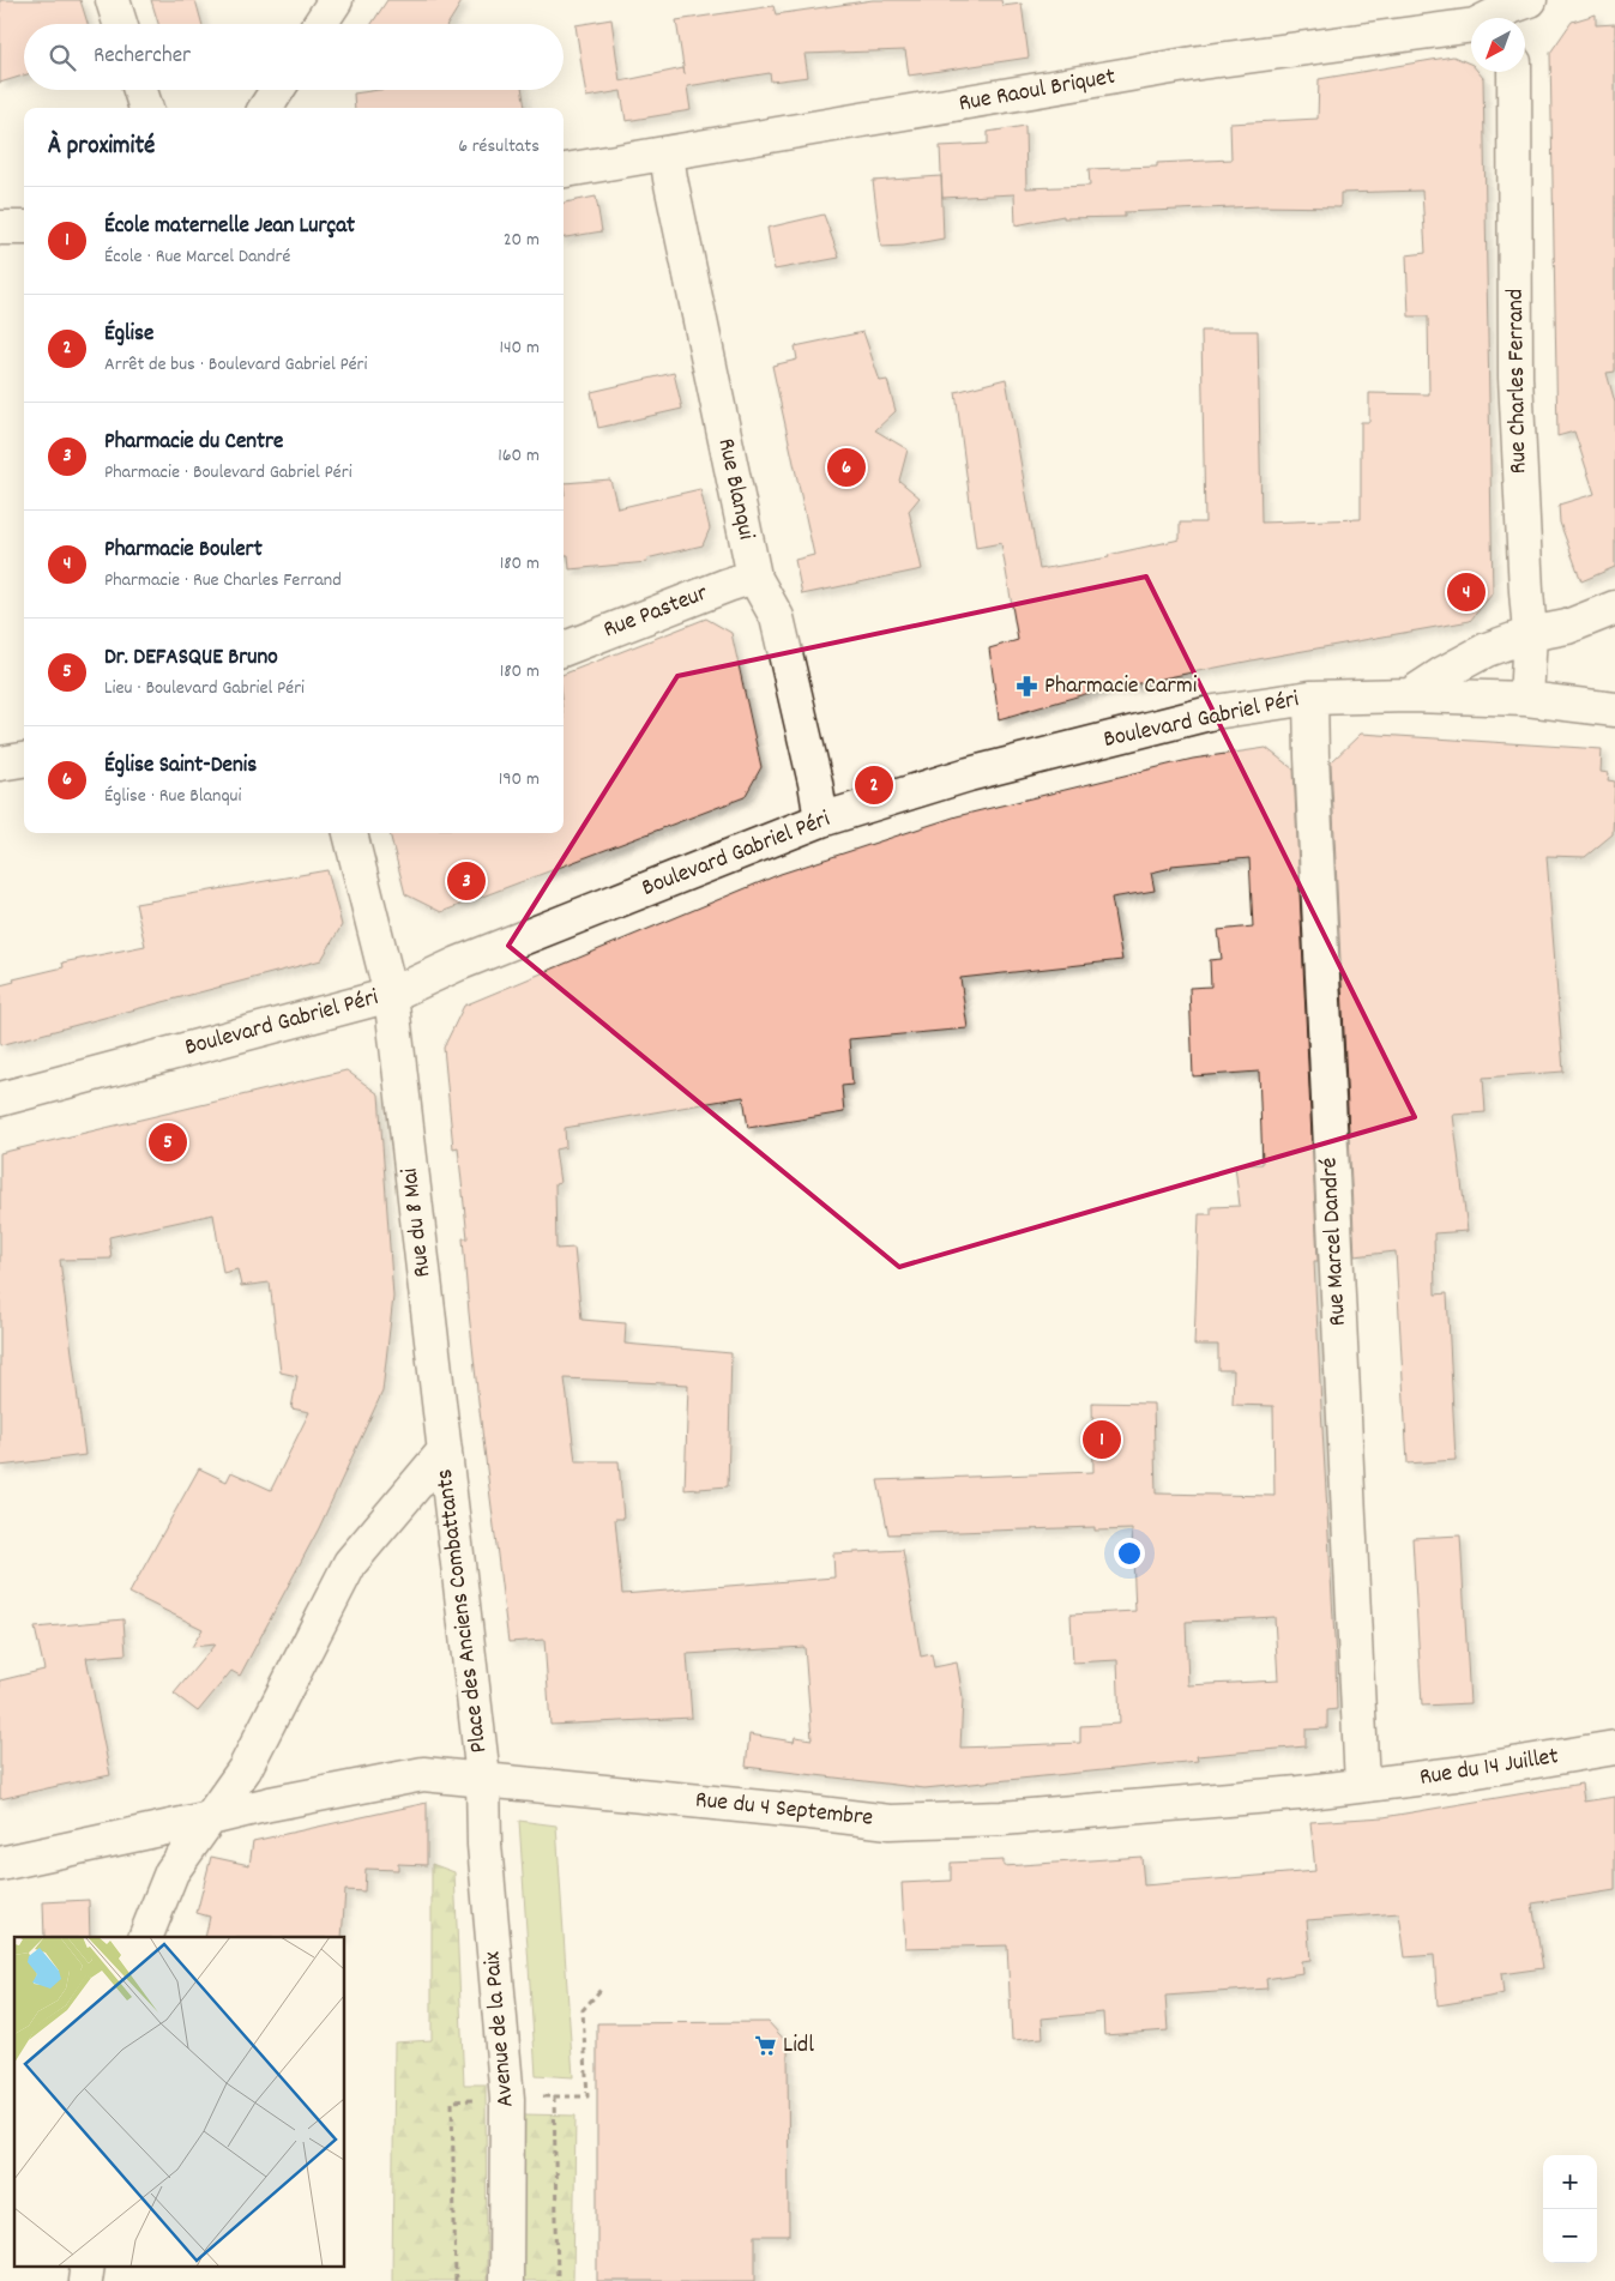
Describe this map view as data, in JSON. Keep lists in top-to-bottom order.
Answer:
{
  "streets": {
    "street": [
      "Rue Raoul Briquet",
      "Rue Charles Ferrand",
      "Rue Blanqui",
      "Rue Pasteur",
      "Boulevard Gabriel Péri",
      "Rue du 8 Mai",
      "Rue Marcel Dandré",
      "Place des Anciens Combattants",
      "Rue du 14 Juillet",
      "Rue du 4 Septembre",
      "Avenue de la Paix"
    ]
  },
  "crossings": [
    ["Rue Raoul Briquet", "Rue Blanqui"],
    ["Rue Charles Ferrand", "Boulevard Gabriel Péri"],
    ["Rue Blanqui", "Rue Pasteur"],
    ["Rue Blanqui", "Boulevard Gabriel Péri"],
    ["Boulevard Gabriel Péri", "Rue du 8 Mai"],
    ["Boulevard Gabriel Péri", "Rue Marcel Dandré"],
    ["Rue du 8 Mai", "Place des Anciens Combattants"],
    ["Rue Marcel Dandré", "Rue du 14 Juillet"],
    ["Rue Marcel Dandré", "Rue du 4 Septembre"],
    ["Place des Anciens Combattants", "Rue du 4 Septembre"],
    ["Place des Anciens Combattants", "Avenue de la Paix"],
    ["Rue du 14 Juillet", "Rue du 4 Septembre"],
    ["Rue du 4 Septembre", "Avenue de la Paix"]
  ],
  "places": {
    "pharmacy": ["Pharmacie Carmi"],
    "supermarket": ["Lidl"]
  },
  "north": "bottom left",
  "page": {
    "search": "Rechercher",
    "heading": ["À proximité", "6 résultats"],
    "list": [
      {
        "mark": "1",
        "name": "École maternelle Jean Lurçat",
        "note": "École · Rue Marcel Dandré",
        "value": "20 m"
      },
      {
        "mark": "2",
        "name": "Église",
        "note": "Arrêt de bus · Boulevard Gabriel Péri",
        "value": "140 m"
      },
      {
        "mark": "3",
        "name": "Pharmacie du Centre",
        "note": "Pharmacie · Boulevard Gabriel Péri",
        "value": "160 m"
      },
      {
        "mark": "4",
        "name": "Pharmacie Boulert",
        "note": "Pharmacie · Rue Charles Ferrand",
        "value": "180 m"
      },
      {
        "mark": "5",
        "name": "Dr. DEFASQUE Bruno",
        "note": "Lieu · Boulevard Gabriel Péri",
        "value": "180 m"
      },
      {
        "mark": "6",
        "name": "Église Saint-Denis",
        "note": "Église · Rue Blanqui",
        "value": "190 m"
      }
    ],
    "pins": [
      "6",
      "4",
      "2",
      "3",
      "5",
      "1"
    ],
    "map_buttons": ["+", "−"]
  }
}
